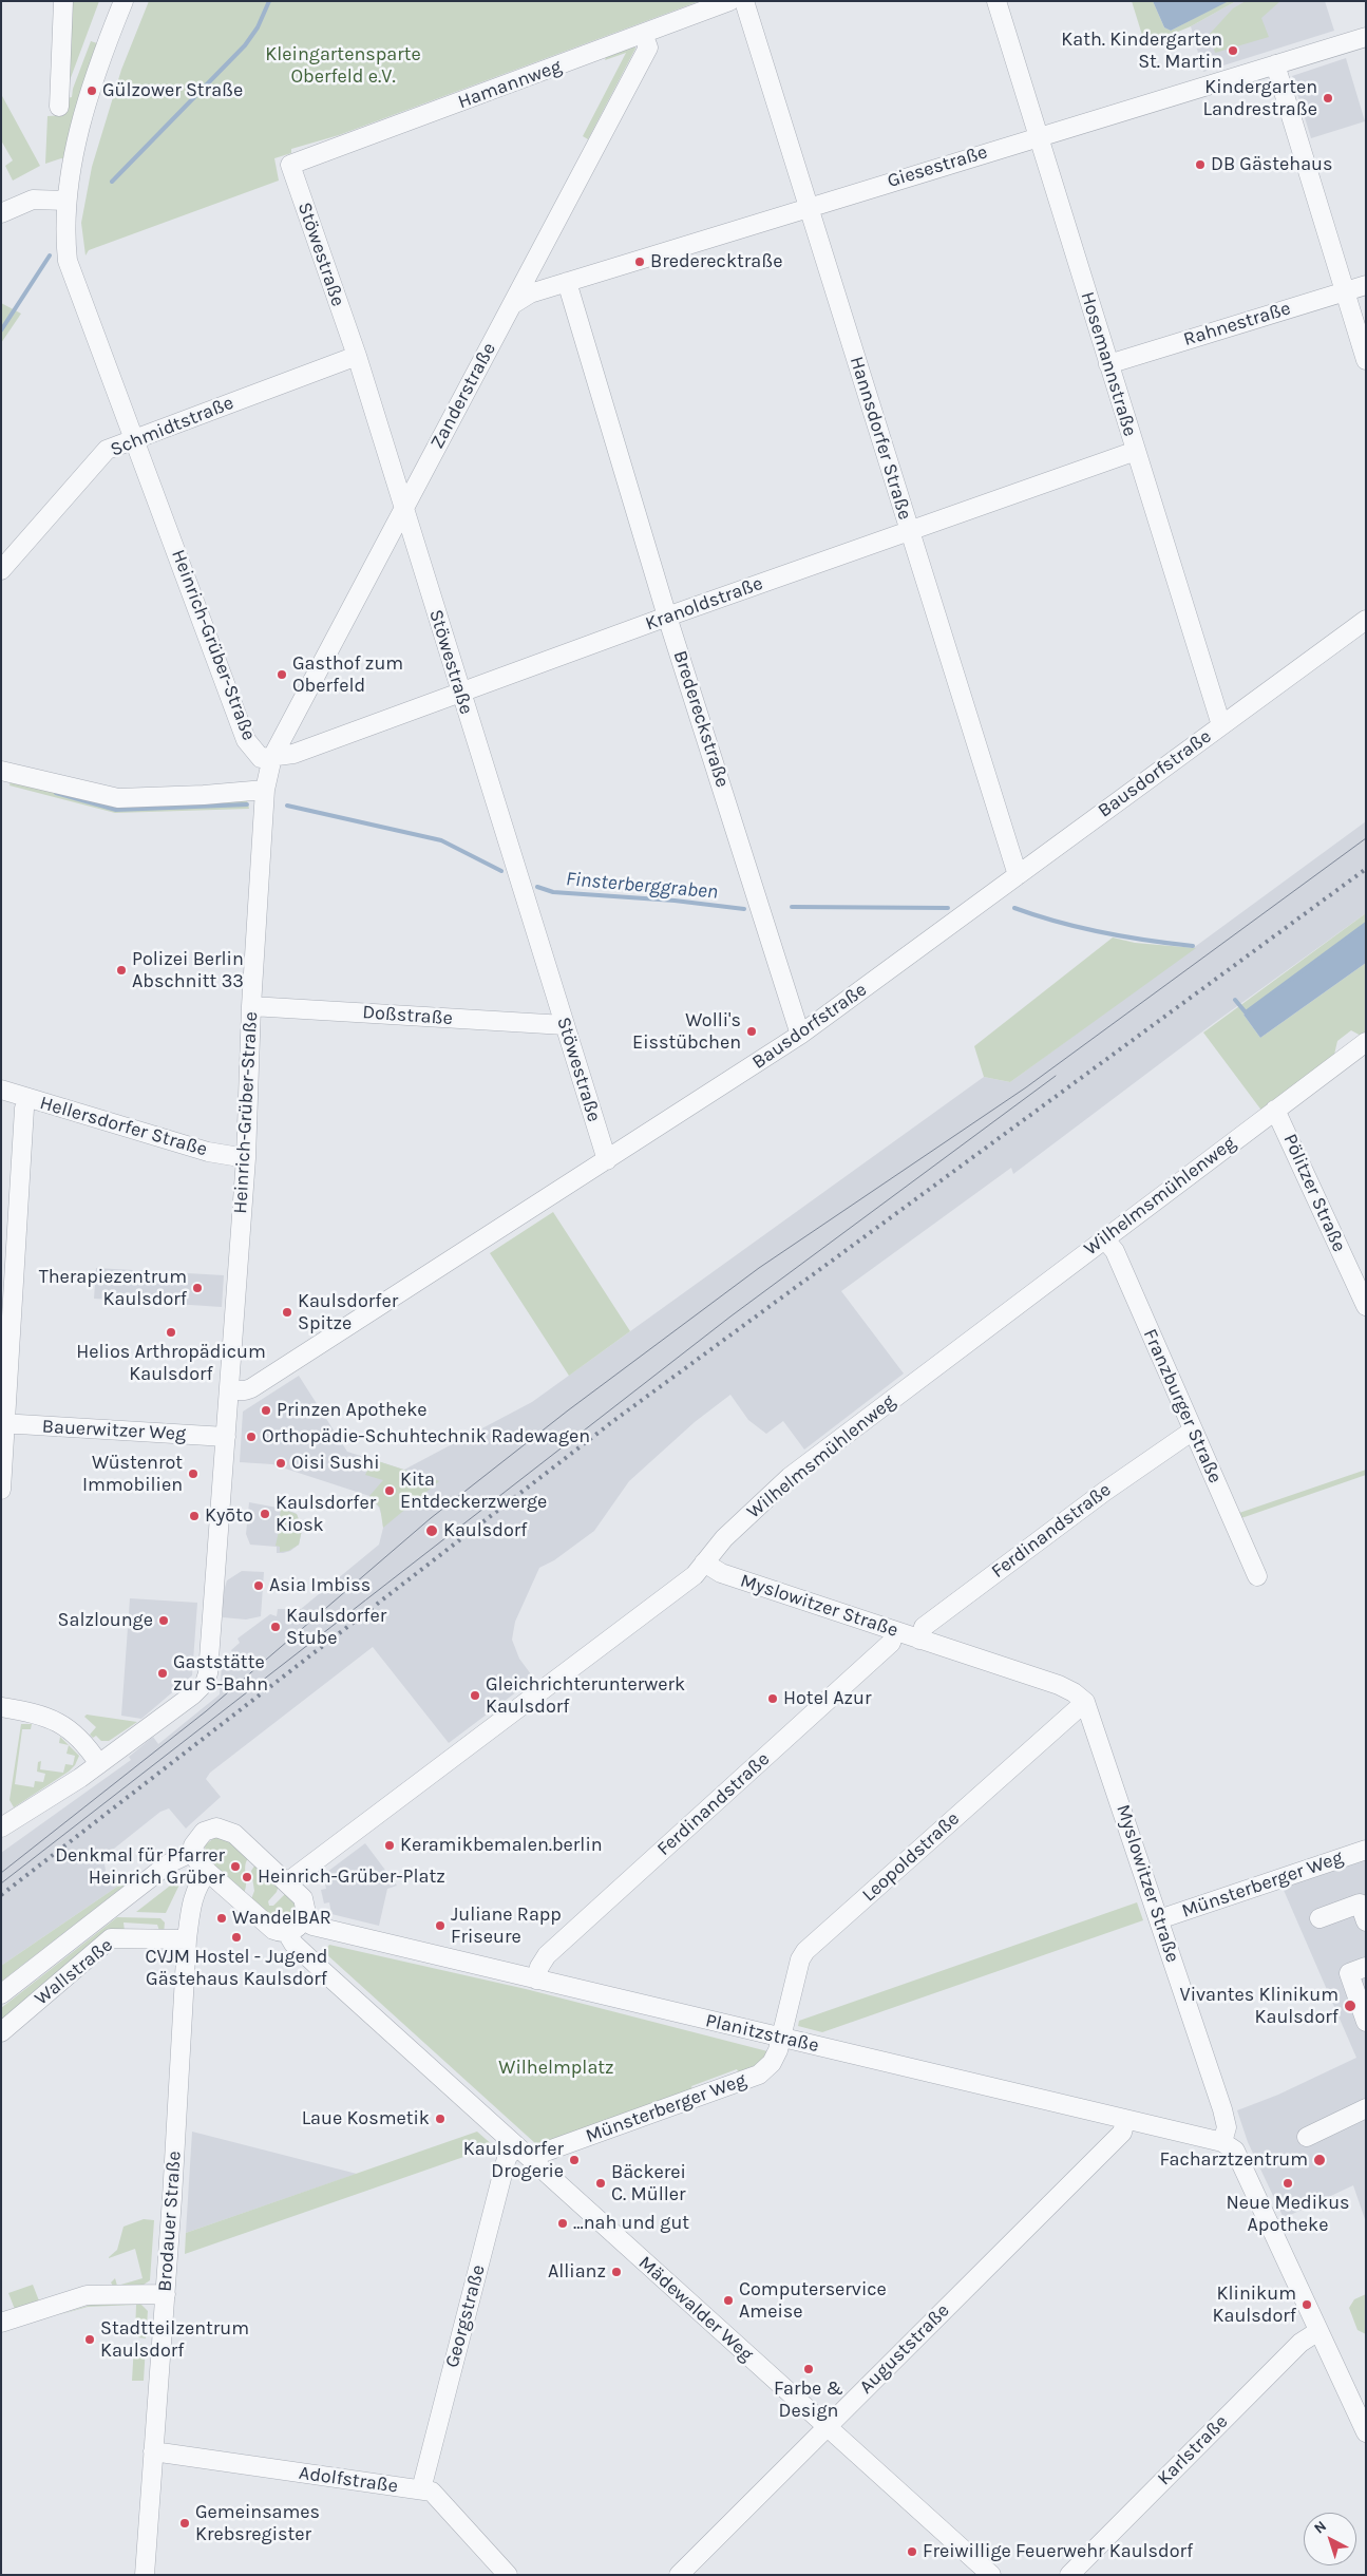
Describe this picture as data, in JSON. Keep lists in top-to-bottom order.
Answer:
{
  "streets": {
    "street": [
      "Hamannweg",
      "Giesestraße",
      "Stöwestraße",
      "Rahnestraße",
      "Hosemannstraße",
      "Zanderstraße",
      "Schmidtstraße",
      "Hannsdorfer Straße",
      "Kranoldstraße",
      "Heinrich-Grüber-Straße",
      "Bredereckstraße",
      "Bausdorfstraße",
      "Doßstraße",
      "Hellersdorfer Straße",
      "Pölitzer Straße",
      "Wilhelmsmühlenweg",
      "Franzburger Straße",
      "Bauerwitzer Weg",
      "Ferdinandstraße",
      "Myslowitzer Straße",
      "Leopoldstraße",
      "Münsterberger Weg",
      "Wallstraße",
      "Planitzstraße",
      "Brodauer Straße",
      "Mädewalder Weg",
      "Georgstraße",
      "Auguststraße",
      "Karlstraße",
      "Adolfstraße"
    ]
  },
  "crossings": [
    ["Hamannweg", "Stöwestraße"],
    ["Hamannweg", "Zanderstraße"],
    ["Giesestraße", "Hosemannstraße"],
    ["Giesestraße", "Zanderstraße"],
    ["Giesestraße", "Hannsdorfer Straße"],
    ["Giesestraße", "Bredereckstraße"],
    ["Stöwestraße", "Zanderstraße"],
    ["Stöwestraße", "Schmidtstraße"],
    ["Stöwestraße", "Kranoldstraße"],
    ["Stöwestraße", "Bausdorfstraße"],
    ["Stöwestraße", "Doßstraße"],
    ["Rahnestraße", "Hosemannstraße"],
    ["Hosemannstraße", "Kranoldstraße"],
    ["Hosemannstraße", "Bausdorfstraße"],
    ["Zanderstraße", "Kranoldstraße"],
    ["Zanderstraße", "Heinrich-Grüber-Straße"],
    ["Schmidtstraße", "Heinrich-Grüber-Straße"],
    ["Hannsdorfer Straße", "Kranoldstraße"],
    ["Hannsdorfer Straße", "Bausdorfstraße"],
    ["Kranoldstraße", "Heinrich-Grüber-Straße"],
    ["Kranoldstraße", "Bredereckstraße"],
    ["Heinrich-Grüber-Straße", "Bausdorfstraße"],
    ["Heinrich-Grüber-Straße", "Doßstraße"],
    ["Heinrich-Grüber-Straße", "Hellersdorfer Straße"],
    ["Heinrich-Grüber-Straße", "Bauerwitzer Weg"],
    ["Bredereckstraße", "Bausdorfstraße"],
    ["Pölitzer Straße", "Wilhelmsmühlenweg"],
    ["Wilhelmsmühlenweg", "Franzburger Straße"],
    ["Wilhelmsmühlenweg", "Myslowitzer Straße"],
    ["Franzburger Straße", "Ferdinandstraße"],
    ["Ferdinandstraße", "Myslowitzer Straße"],
    ["Ferdinandstraße", "Planitzstraße"],
    ["Myslowitzer Straße", "Leopoldstraße"],
    ["Myslowitzer Straße", "Münsterberger Weg"],
    ["Myslowitzer Straße", "Planitzstraße"],
    ["Leopoldstraße", "Münsterberger Weg"],
    ["Leopoldstraße", "Planitzstraße"],
    ["Münsterberger Weg", "Planitzstraße"],
    ["Münsterberger Weg", "Mädewalder Weg"],
    ["Wallstraße", "Brodauer Straße"],
    ["Planitzstraße", "Auguststraße"],
    ["Brodauer Straße", "Adolfstraße"],
    ["Mädewalder Weg", "Georgstraße"],
    ["Mädewalder Weg", "Auguststraße"],
    ["Georgstraße", "Adolfstraße"]
  ],
  "water": ["Finsterberggraben"],
  "parks": ["Kleingartensparte Oberfeld e.V.", "Wilhelmplatz"],
  "places": [
    "Kath. Kindergarten St. Martin",
    "Gülzower Straße",
    "Kindergarten Landrestraße",
    "DB Gästehaus",
    "Brederecktraße",
    "Gasthof zum Oberfeld",
    "Polizei Berlin Abschnitt 33",
    "Wolli's Eisstübchen",
    "Therapiezentrum Kaulsdorf",
    "Kaulsdorfer Spitze",
    "Helios Arthropädicum Kaulsdorf",
    "Prinzen Apotheke",
    "Orthopädie-Schuhtechnik Radewagen",
    "Oisi Sushi",
    "Wüstenrot Immobilien",
    "Kita Entdeckerzwerge",
    "Kaulsdorfer Kiosk",
    "Kyōto",
    "Kaulsdorf",
    "Asia Imbiss",
    "Salzlounge",
    "Kaulsdorfer Stube",
    "Gaststätte zur S-Bahn",
    "Gleichrichterunterwerk Kaulsdorf",
    "Hotel Azur",
    "Keramikbemalen.berlin",
    "Denkmal für Pfarrer Heinrich Grüber",
    "Heinrich-Grüber-Platz",
    "WandelBAR",
    "Juliane Rapp Friseure",
    "CVJM Hostel - Jugend Gästehaus Kaulsdorf",
    "Vivantes Klinikum Kaulsdorf",
    "Laue Kosmetik",
    "Kaulsdorfer Drogerie",
    "Facharztzentrum",
    "Bäckerei C. Müller",
    "Neue Medikus Apotheke",
    "...nah und gut",
    "Allianz",
    "Computerservice Ameise",
    "Klinikum Kaulsdorf",
    "Stadtteilzentrum Kaulsdorf",
    "Farbe & Design",
    "Gemeinsames Krebsregister",
    "Freiwillige Feuerwehr Kaulsdorf"
  ],
  "north": "top left"
}
